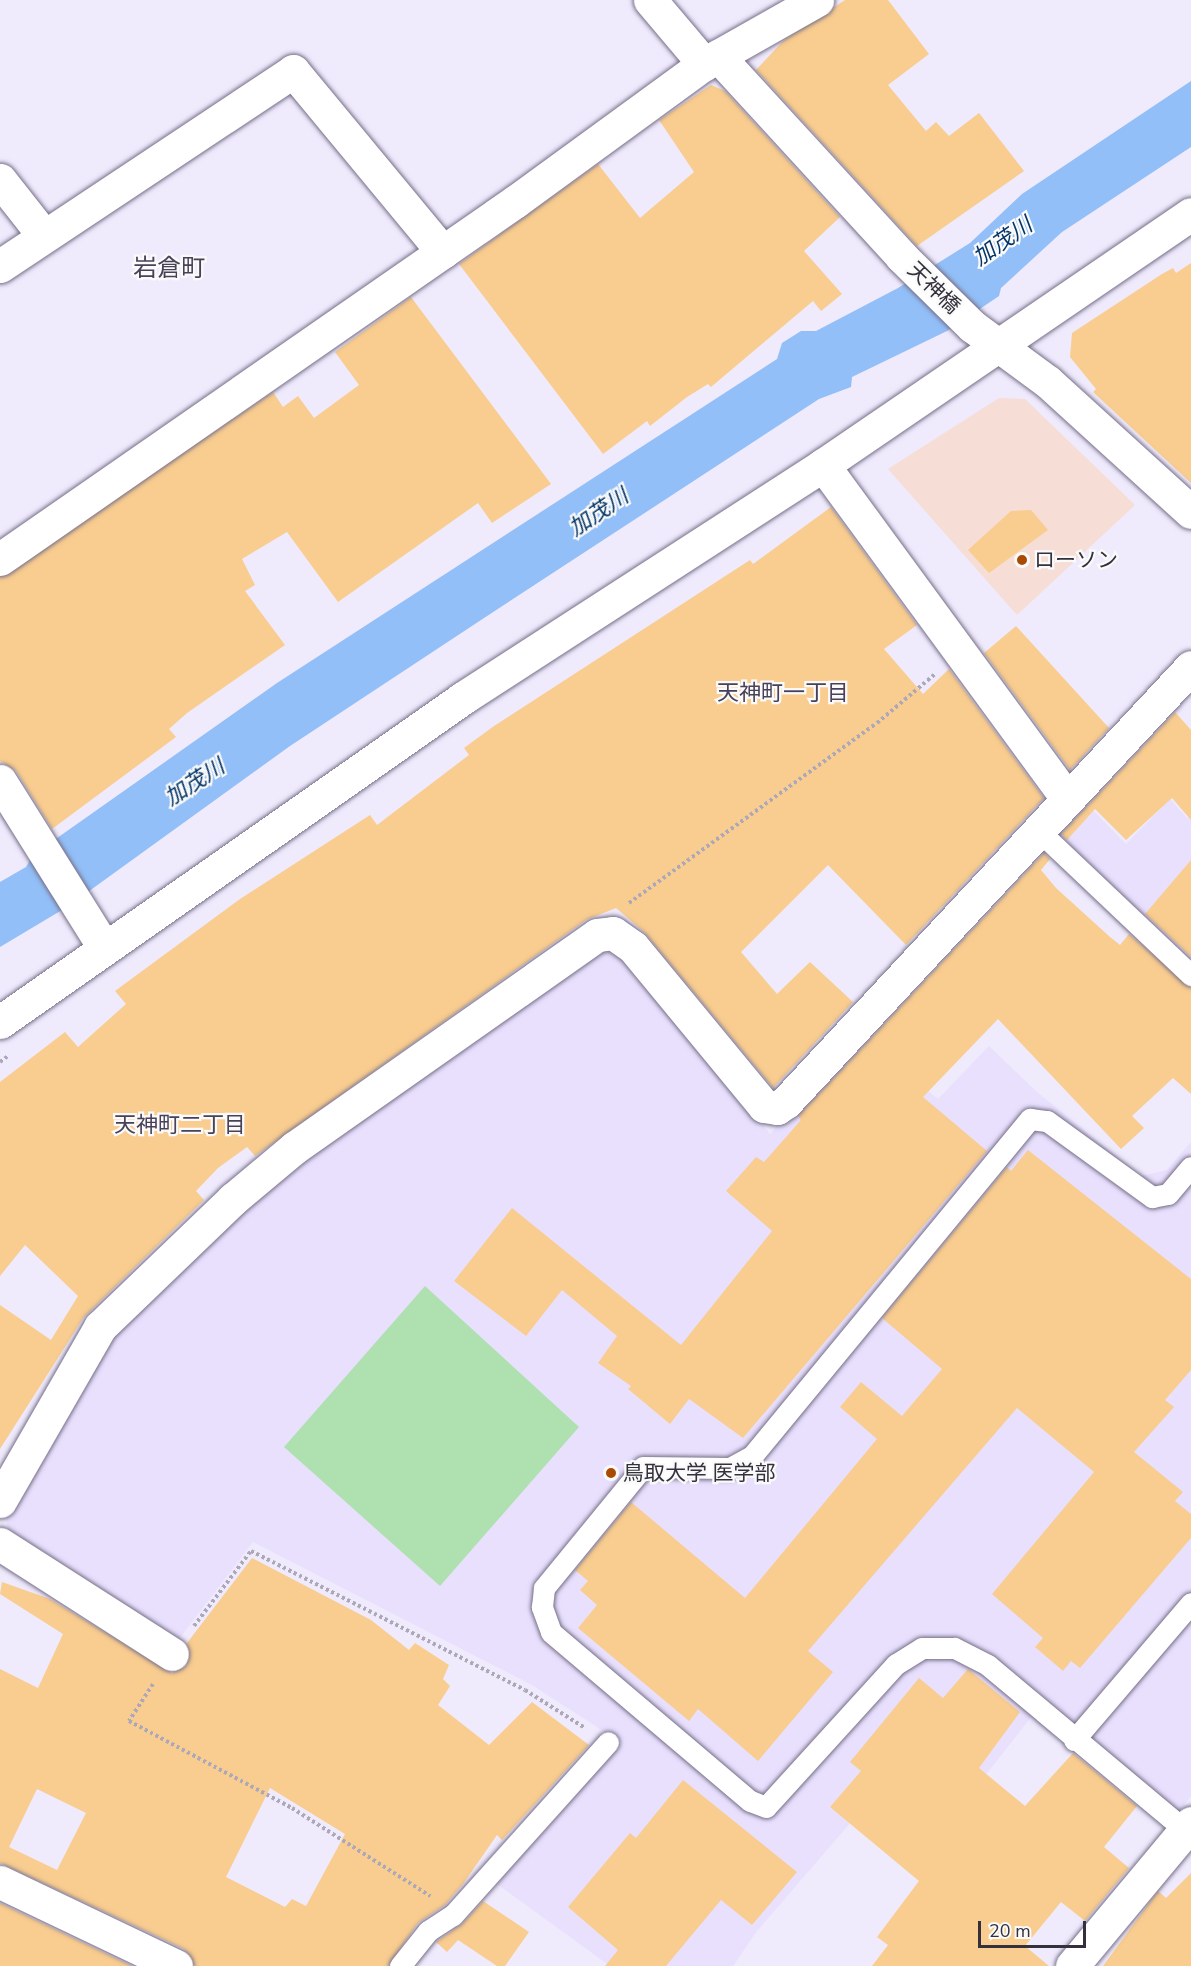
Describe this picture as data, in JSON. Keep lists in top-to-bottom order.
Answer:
{
  "streets": {
    "street": ["天神橋"]
  },
  "districts": ["岩倉町", "天神町一丁目", "天神町二丁目"],
  "water": ["加茂川"],
  "places": ["ローソン", "鳥取大学 医学部"],
  "scale_bar": "20 m"
}
